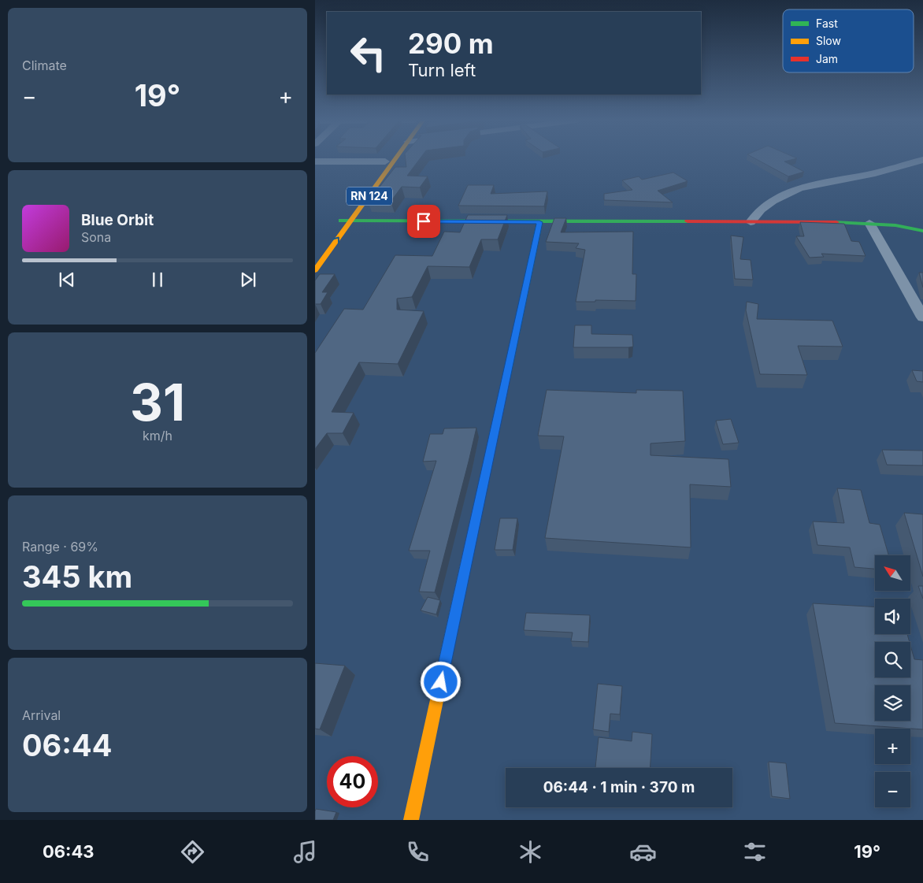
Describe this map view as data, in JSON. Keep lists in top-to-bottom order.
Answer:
{
  "streets": {
    "street": ["RN 124"]
  },
  "legend": ["Fast", "Slow", "Jam"],
  "north": "top left",
  "page": {
    "tile": [
      "Climate",
      ["31", "km/h"],
      ["Range · 69%", "345 km"],
      ["Arrival", "06:44"]
    ],
    "turn": ["290 m", "Turn left"],
    "heat": ["−", "19°", "+"],
    "song": ["Blue Orbit", "Sona"],
    "map_buttons": ["+", "−"],
    "limit": "40",
    "trip": "06:44 · 1 min · 370 m",
    "tabs": ["06:43", "19°"]
  }
}
